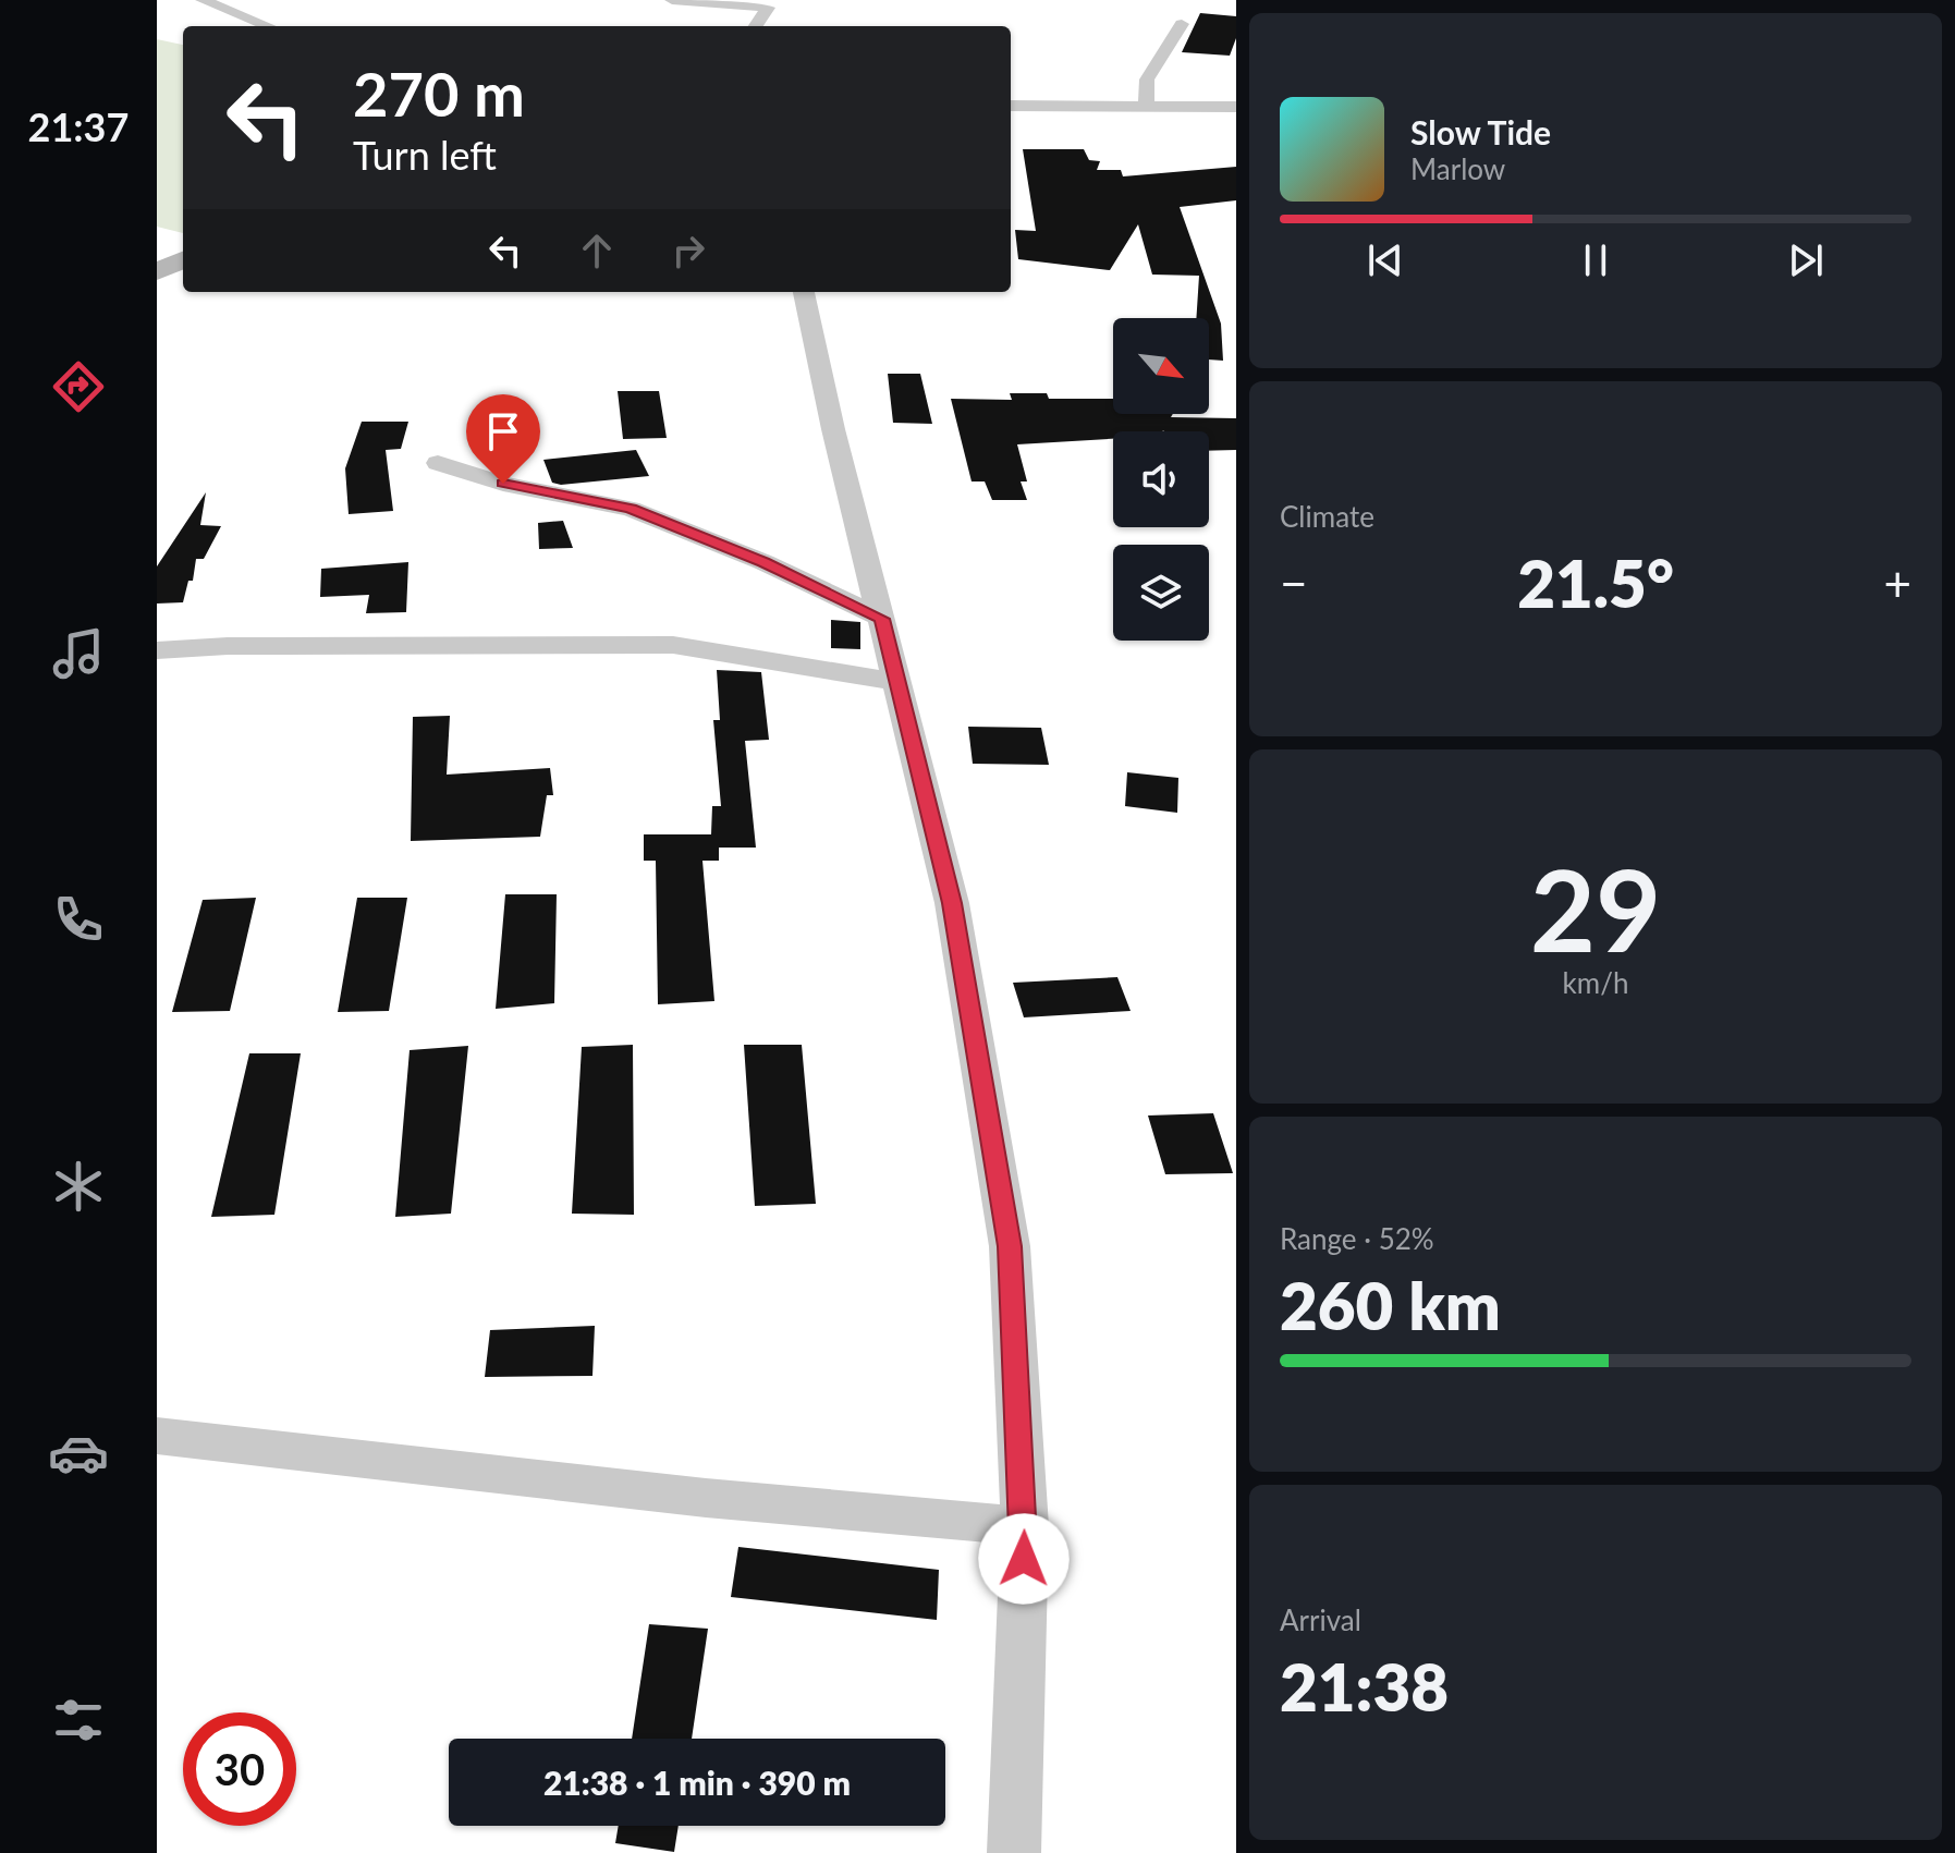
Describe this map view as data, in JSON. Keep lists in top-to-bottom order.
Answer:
{
  "north": "bottom right",
  "page": {
    "tabs": "21:37",
    "turn": ["270 m", "Turn left"],
    "song": ["Slow Tide", "Marlow"],
    "tile": [
      "Climate",
      ["29", "km/h"],
      ["Range · 52%", "260 km"],
      ["Arrival", "21:38"]
    ],
    "heat": ["−", "21.5°", "+"],
    "limit": "30",
    "trip": "21:38 · 1 min · 390 m"
  }
}
